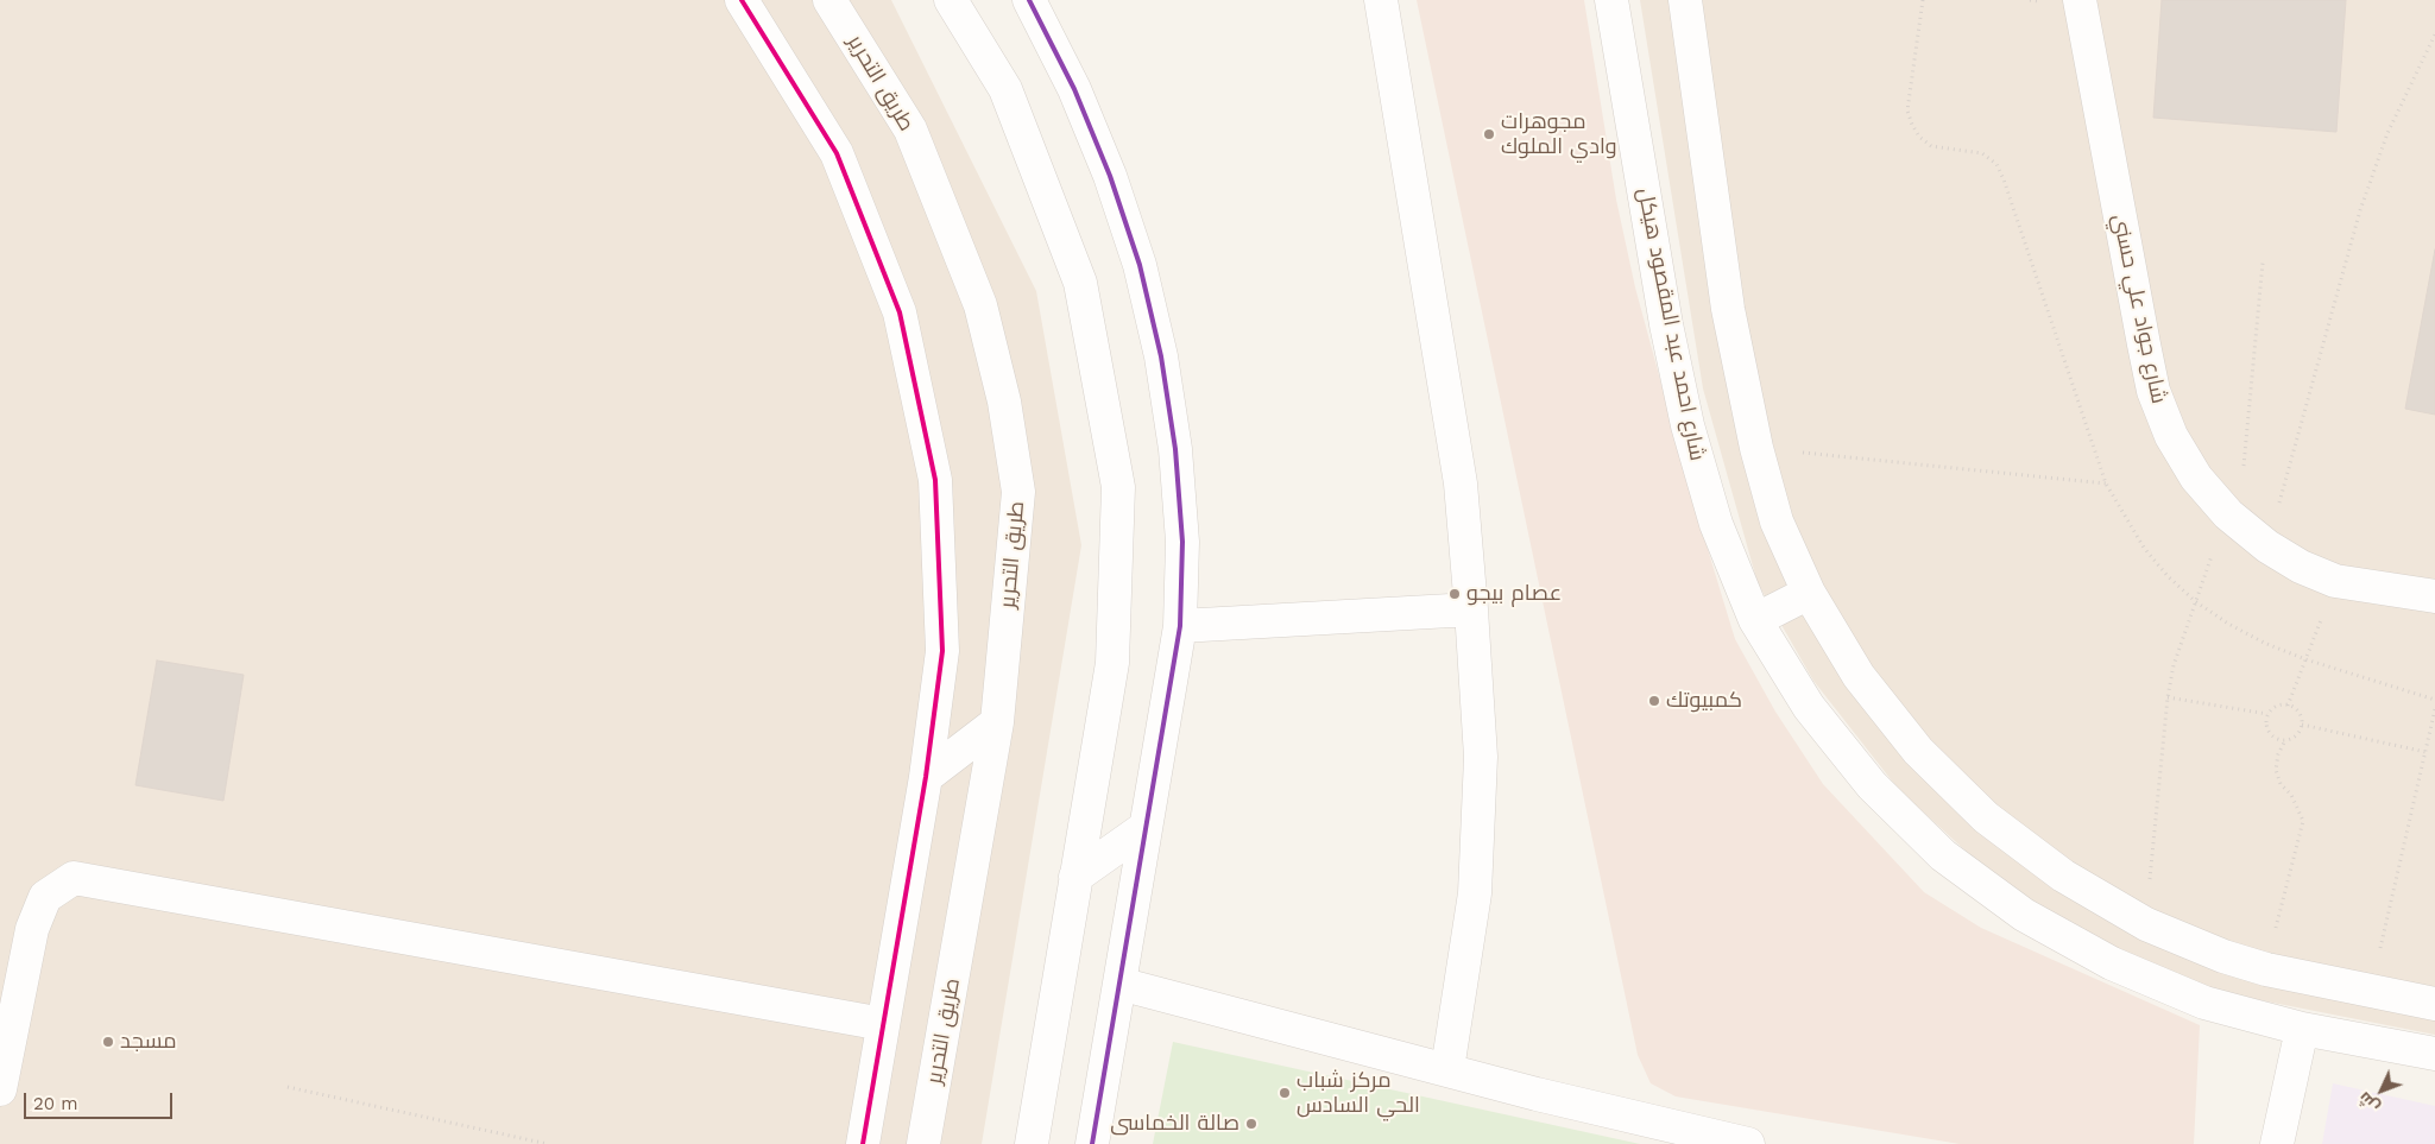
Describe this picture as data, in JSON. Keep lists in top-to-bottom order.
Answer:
{
  "streets": {
    "street": ["طريق التحرير", "شارع جواد علي حسني", "شارع احمد عبد المقصود هيكل"]
  },
  "places": [
    "مجوهرات وادي الملوك",
    "عصام بيجو",
    "كمبيوتك",
    "مسجد",
    "مركز شباب الحي السادس",
    "صالة الخماسى"
  ],
  "scale_bar": "20 m",
  "north": "bottom left"
}
